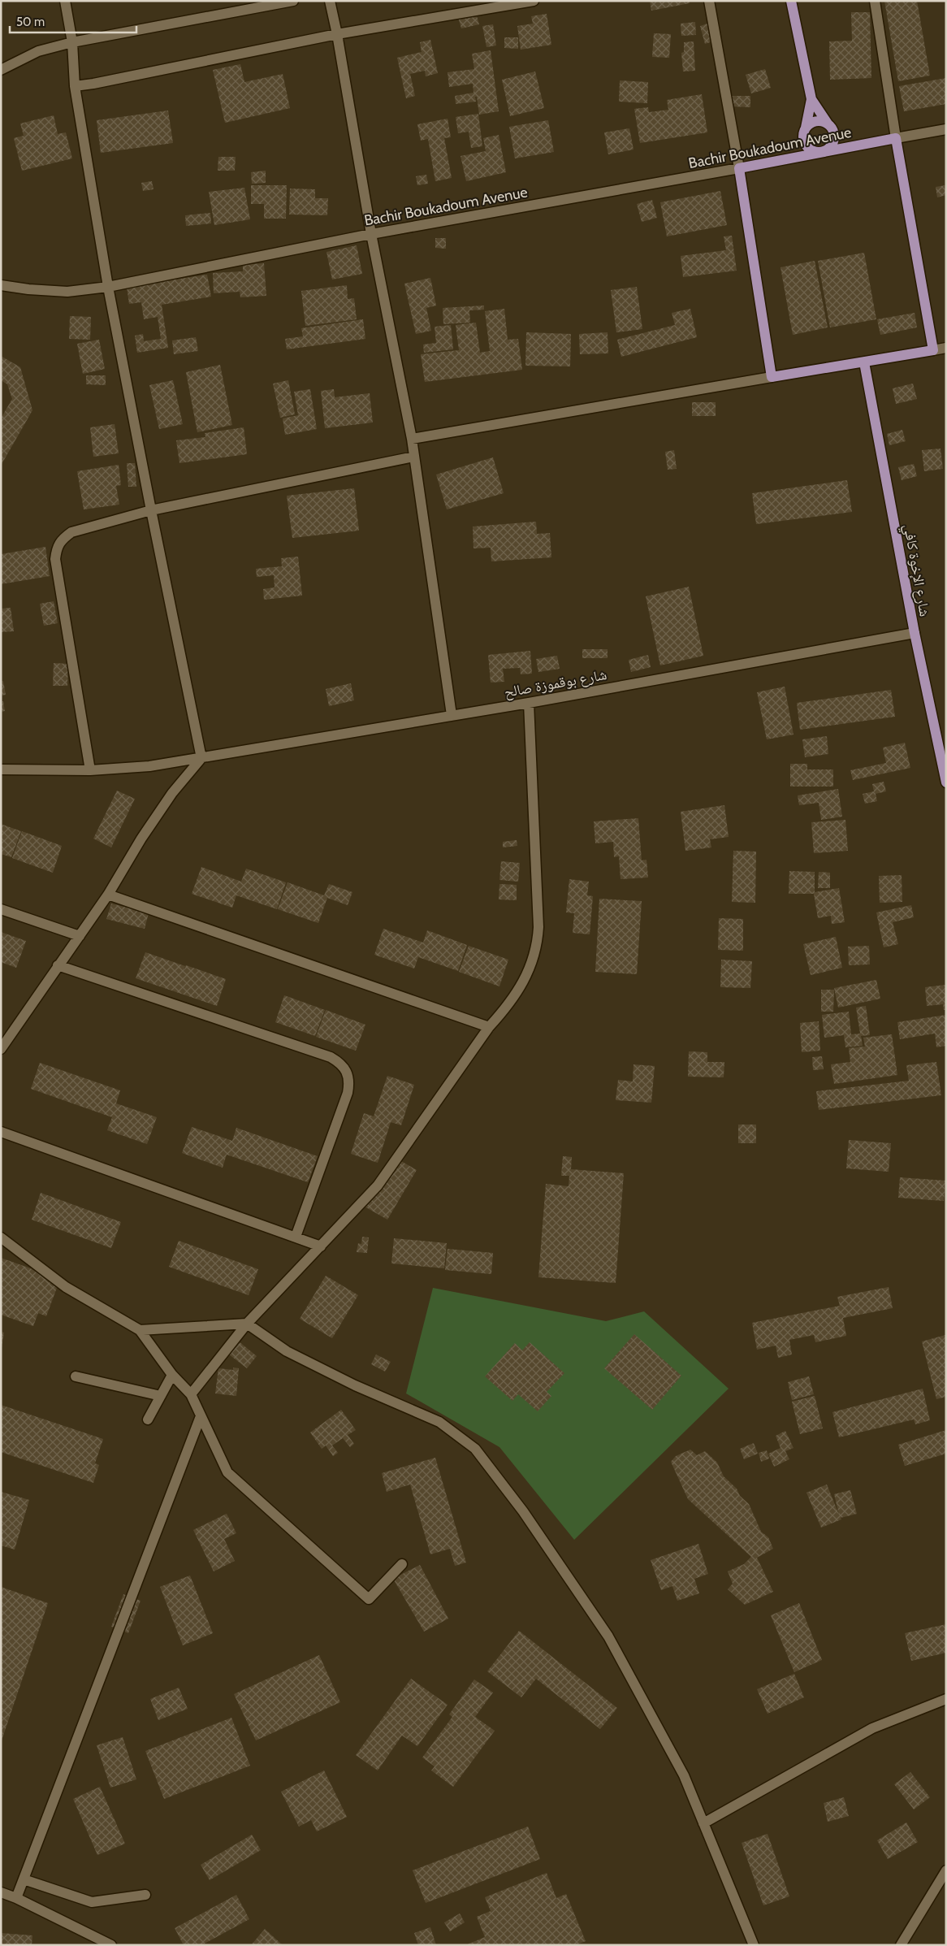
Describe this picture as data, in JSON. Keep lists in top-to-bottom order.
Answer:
{
  "streets": {
    "main road": ["Bachir Boukadoum Avenue", "شارع الإخوة كافي"],
    "street": ["شارع بوقموزة صالح"]
  },
  "crossings": [
    ["شارع الإخوة كافي", "شارع بوقموزة صالح"]
  ],
  "scale_bar": "50 m"
}
